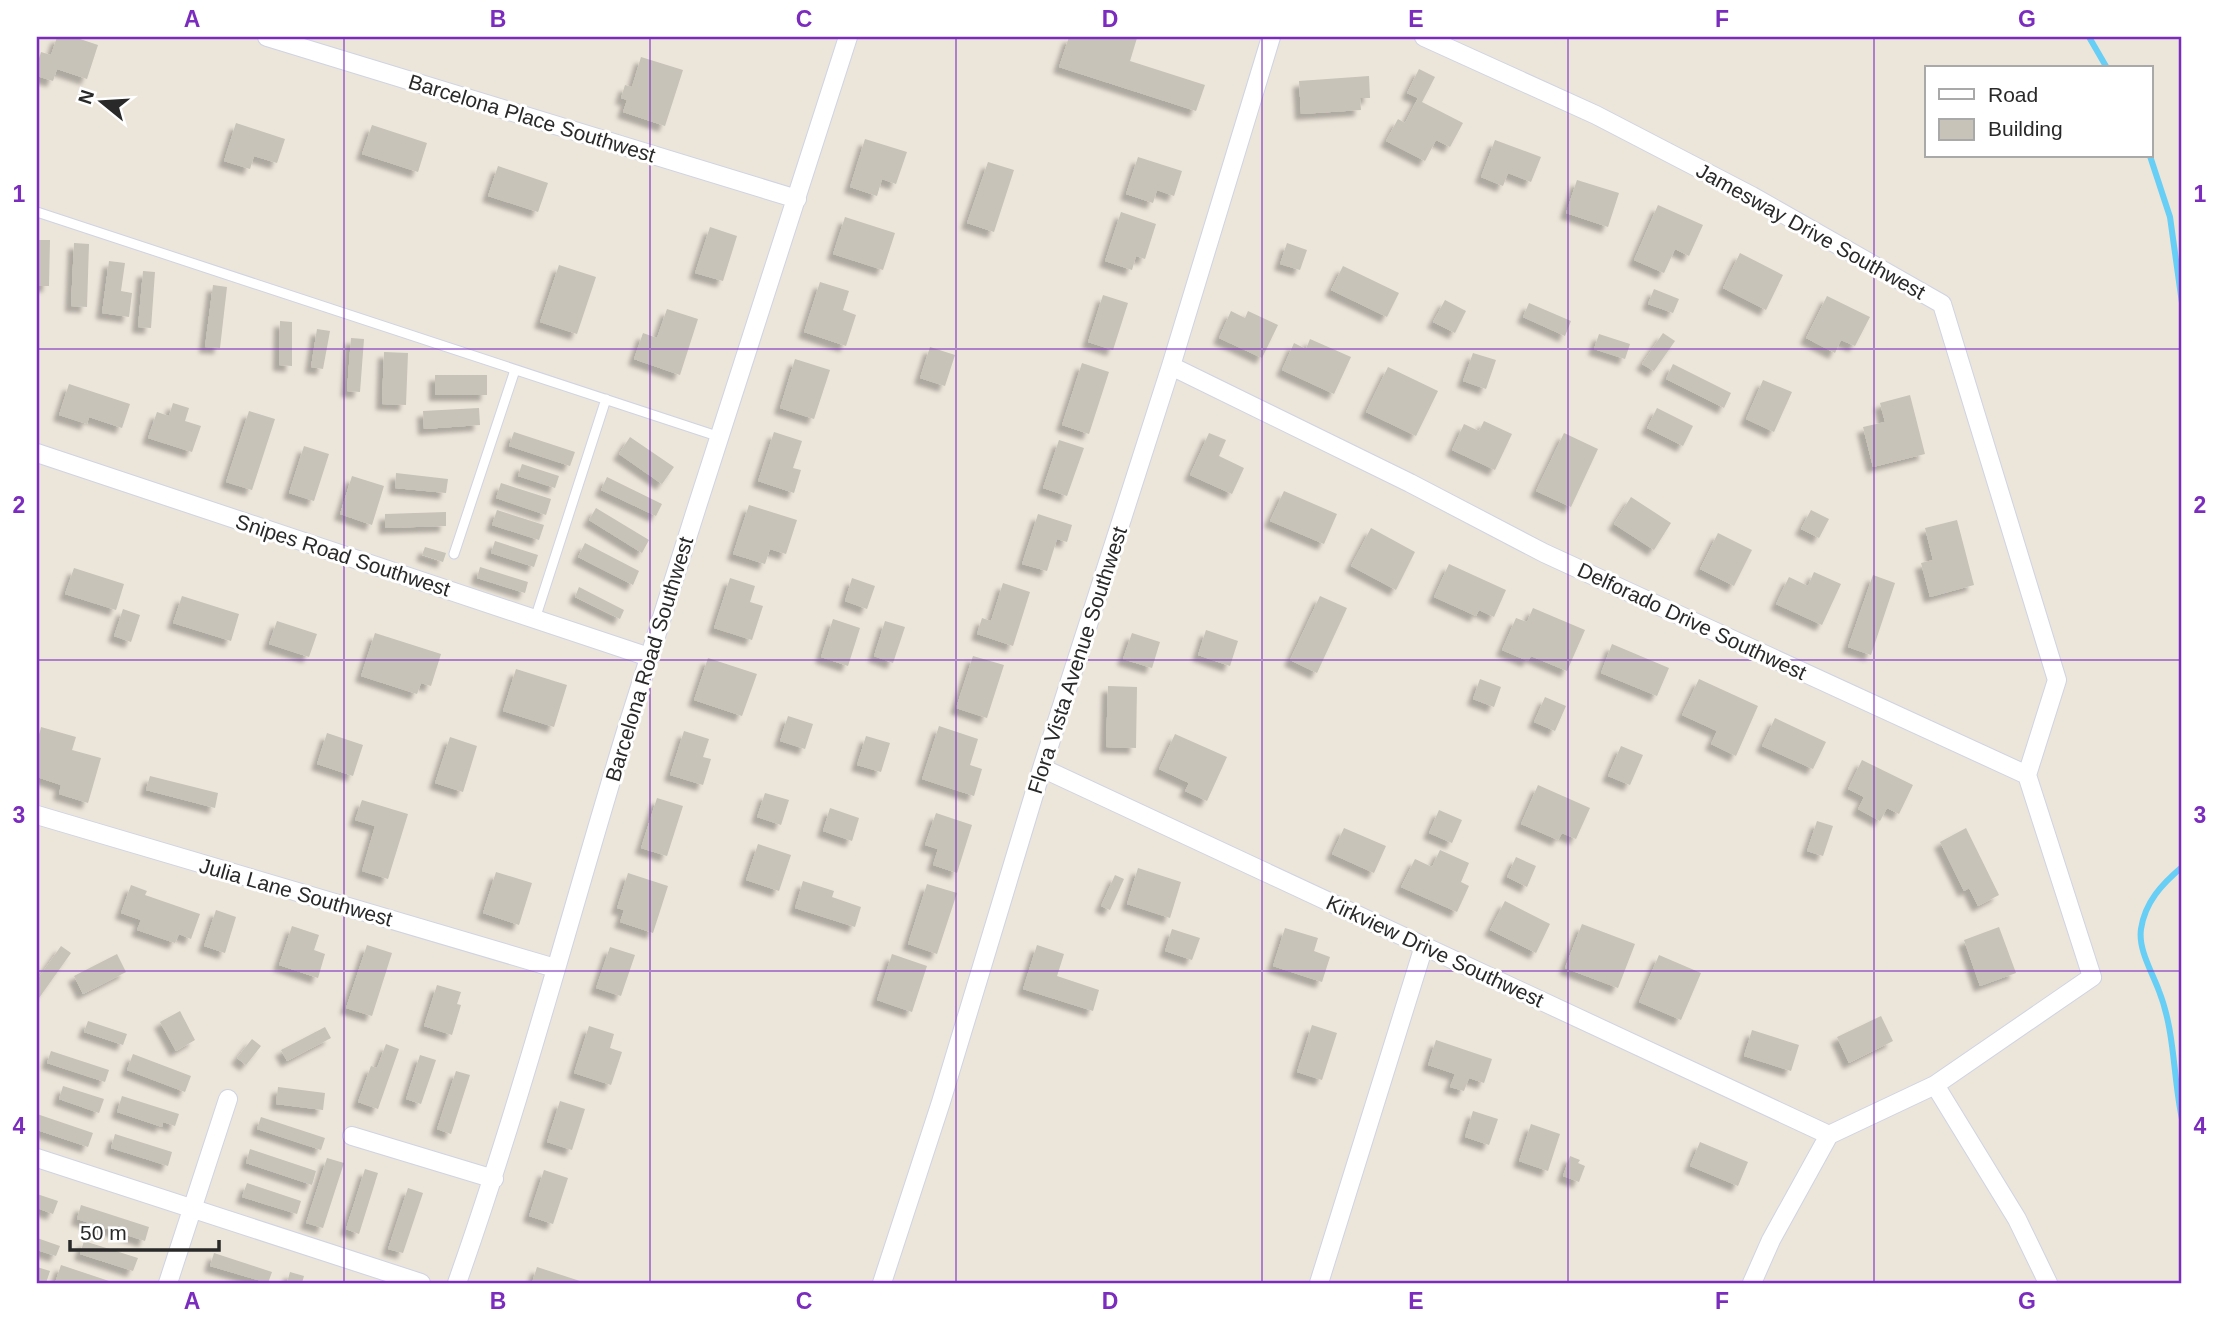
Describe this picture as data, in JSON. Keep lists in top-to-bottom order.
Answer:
{
  "streets": {
    "street": [
      "Barcelona Place Southwest",
      "Jamesway Drive Southwest",
      "Snipes Road Southwest",
      "Delforado Drive Southwest",
      "Barcelona Road Southwest",
      "Flora Vista Avenue Southwest",
      "Julia Lane Southwest",
      "Kirkview Drive Southwest"
    ]
  },
  "crossings": [
    ["Barcelona Place Southwest", "Barcelona Road Southwest"],
    ["Jamesway Drive Southwest", "Delforado Drive Southwest"],
    ["Snipes Road Southwest", "Barcelona Road Southwest"],
    ["Delforado Drive Southwest", "Flora Vista Avenue Southwest"],
    ["Barcelona Road Southwest", "Julia Lane Southwest"],
    ["Flora Vista Avenue Southwest", "Kirkview Drive Southwest"]
  ],
  "legend": ["Road", "Building"],
  "scale_bar": "50 m",
  "north": "left",
  "grid": {
    "columns": [
      "A",
      "B",
      "C",
      "D",
      "E",
      "F",
      "G"
    ],
    "rows": [
      "1",
      "2",
      "3",
      "4"
    ]
  }
}
